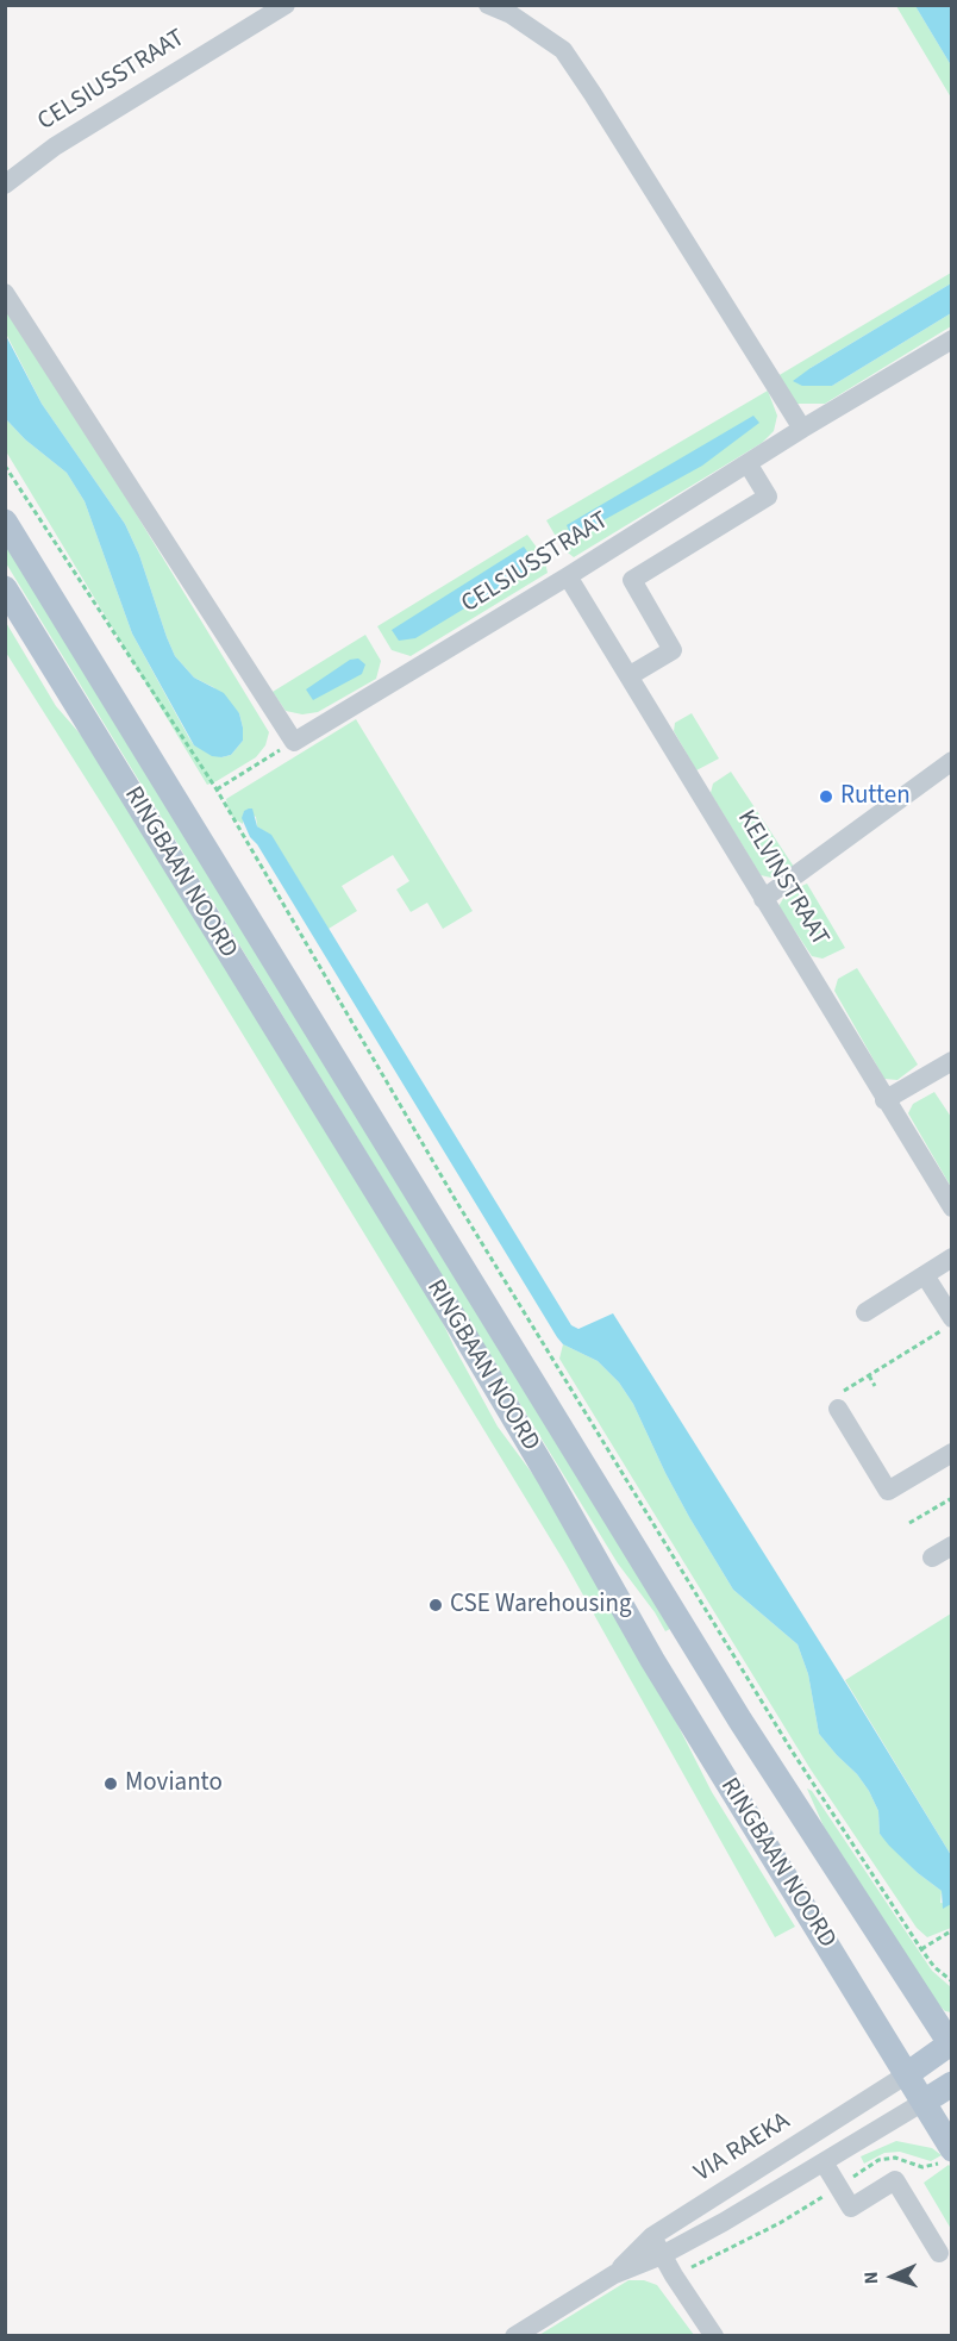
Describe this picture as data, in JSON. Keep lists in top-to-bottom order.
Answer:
{
  "streets": {
    "main road": ["RINGBAAN NOORD"],
    "street": ["CELSIUSSTRAAT", "KELVINSTRAAT", "VIA RAEKA"]
  },
  "crossings": [
    ["CELSIUSSTRAAT", "KELVINSTRAAT"],
    ["RINGBAAN NOORD", "VIA RAEKA"]
  ],
  "places": ["Rutten", "CSE Warehousing", "Movianto"],
  "north": "left"
}
